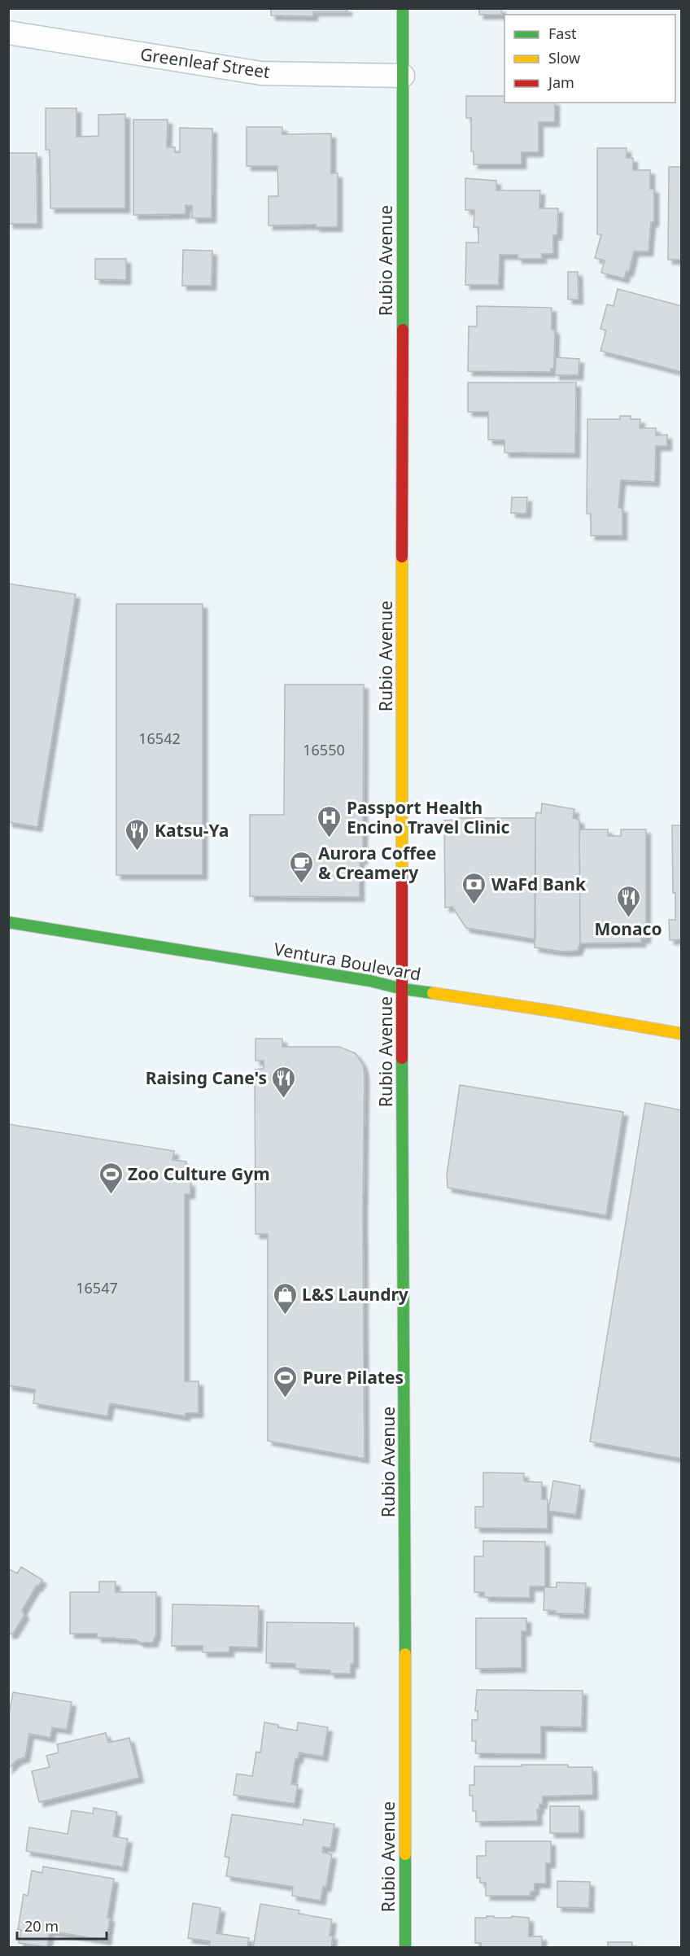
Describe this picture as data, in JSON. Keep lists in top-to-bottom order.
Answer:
{
  "streets": {
    "street": ["Greenleaf Street", "Rubio Avenue", "Ventura Boulevard"]
  },
  "crossings": [
    ["Greenleaf Street", "Rubio Avenue"],
    ["Rubio Avenue", "Ventura Boulevard"]
  ],
  "places": {
    "hospital": ["Passport Health Encino Travel Clinic"],
    "restaurant": ["Katsu-Ya", "Monaco", "Raising Cane's"],
    "cafe": ["Aurora Coffee & Creamery"],
    "bank": ["WaFd Bank"],
    "sports": ["Zoo Culture Gym", "Pure Pilates"],
    "shop": ["L&S Laundry"]
  },
  "house_numbers": ["16542", "16550", "16547"],
  "legend": ["Fast", "Slow", "Jam"],
  "scale_bar": "20 m"
}
